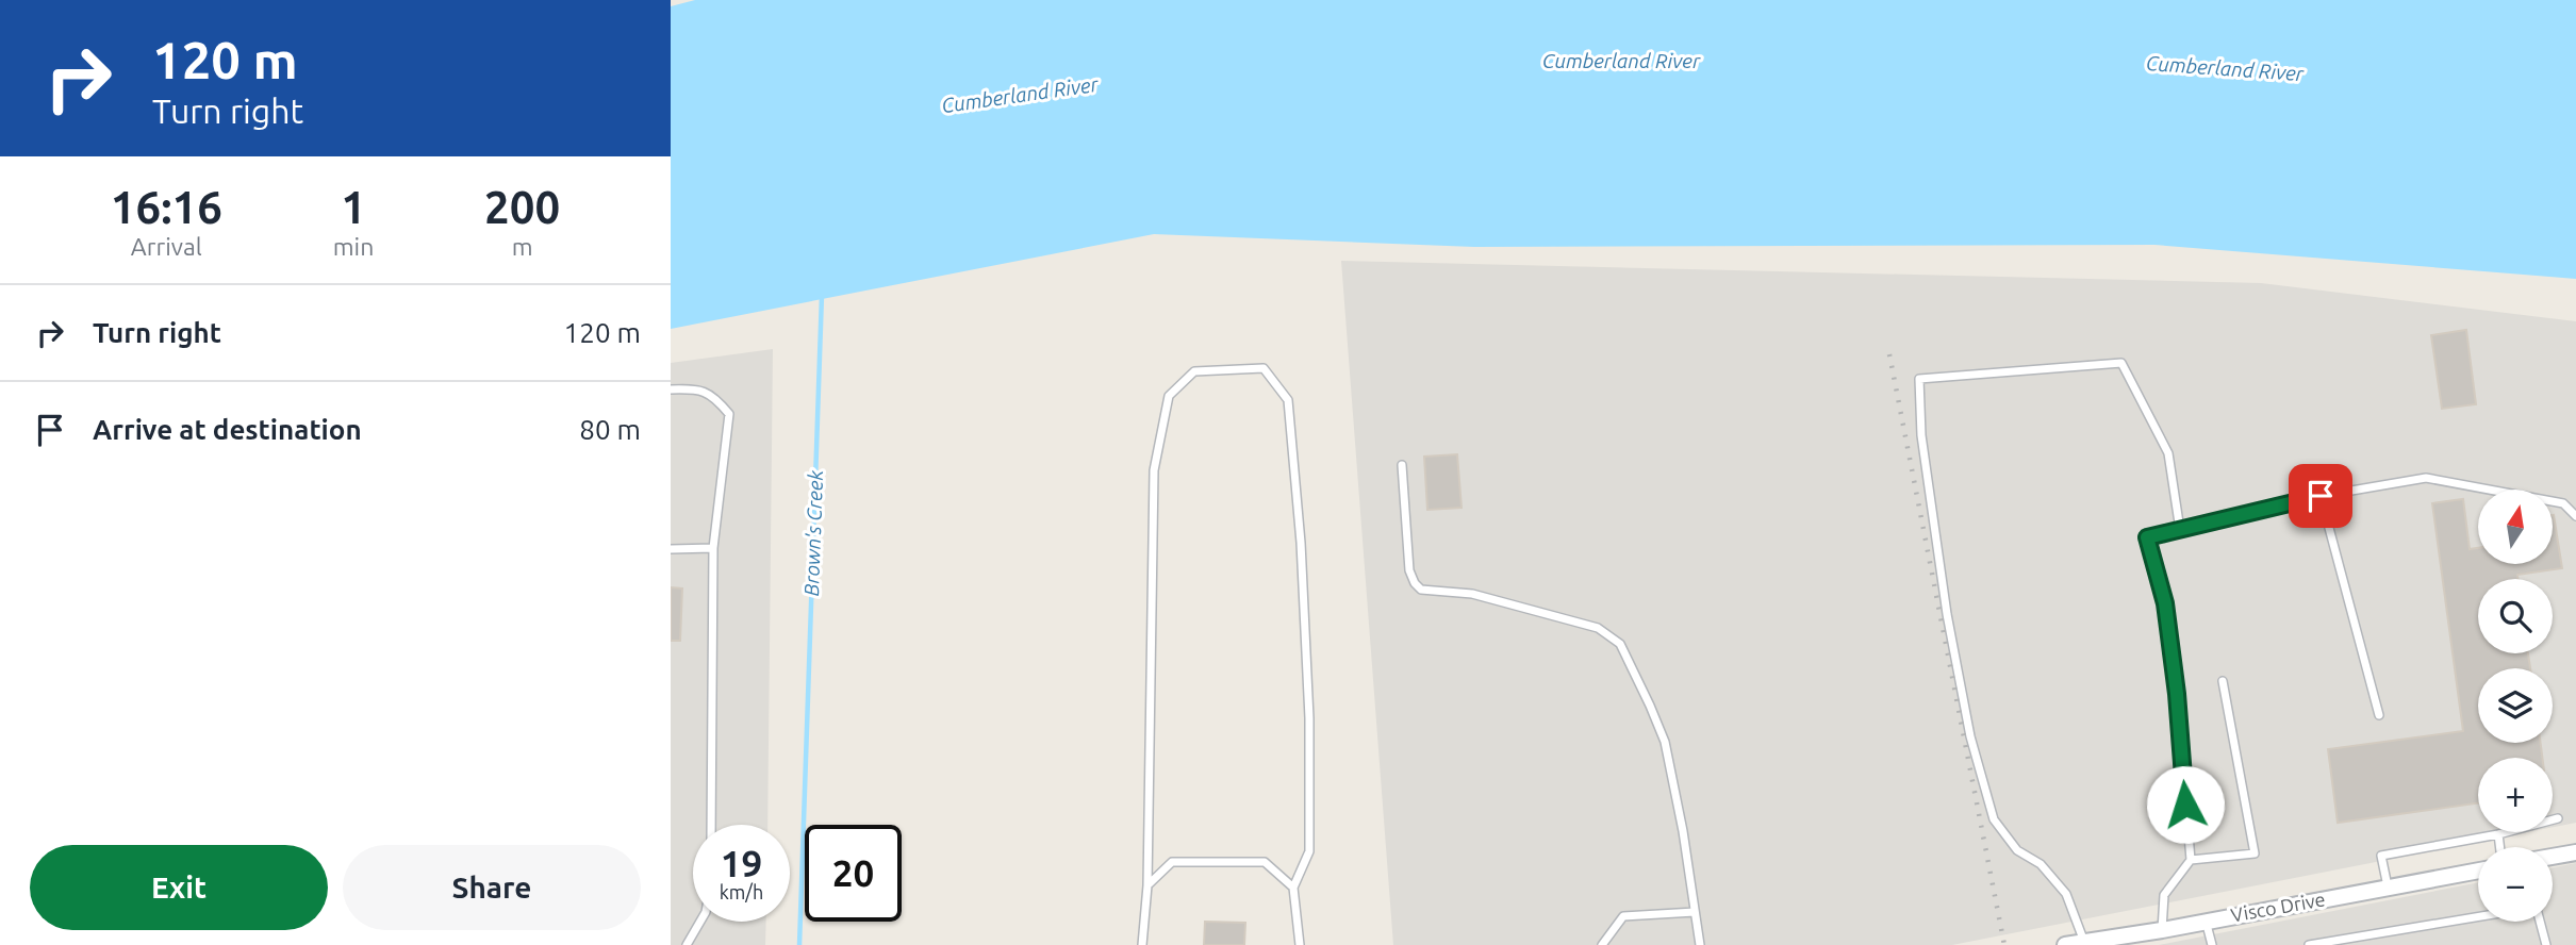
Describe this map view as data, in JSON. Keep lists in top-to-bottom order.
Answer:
{
  "streets": {
    "street": ["Visco Drive"]
  },
  "water": ["Cumberland River", "Brown's Creek"],
  "north": "top",
  "page": {
    "turn": ["120 m", "Turn right"],
    "eta": [
      "16:16",
      "Arrival",
      "1",
      "min",
      "200",
      "m"
    ],
    "list": [
      {
        "name": "Turn right",
        "value": "120 m"
      },
      {
        "name": "Arrive at destination",
        "value": "80 m"
      }
    ],
    "map_buttons": ["+", "−"],
    "speed": "19 km/h",
    "limit": "20",
    "buttons": ["Exit", "Share"]
  }
}
